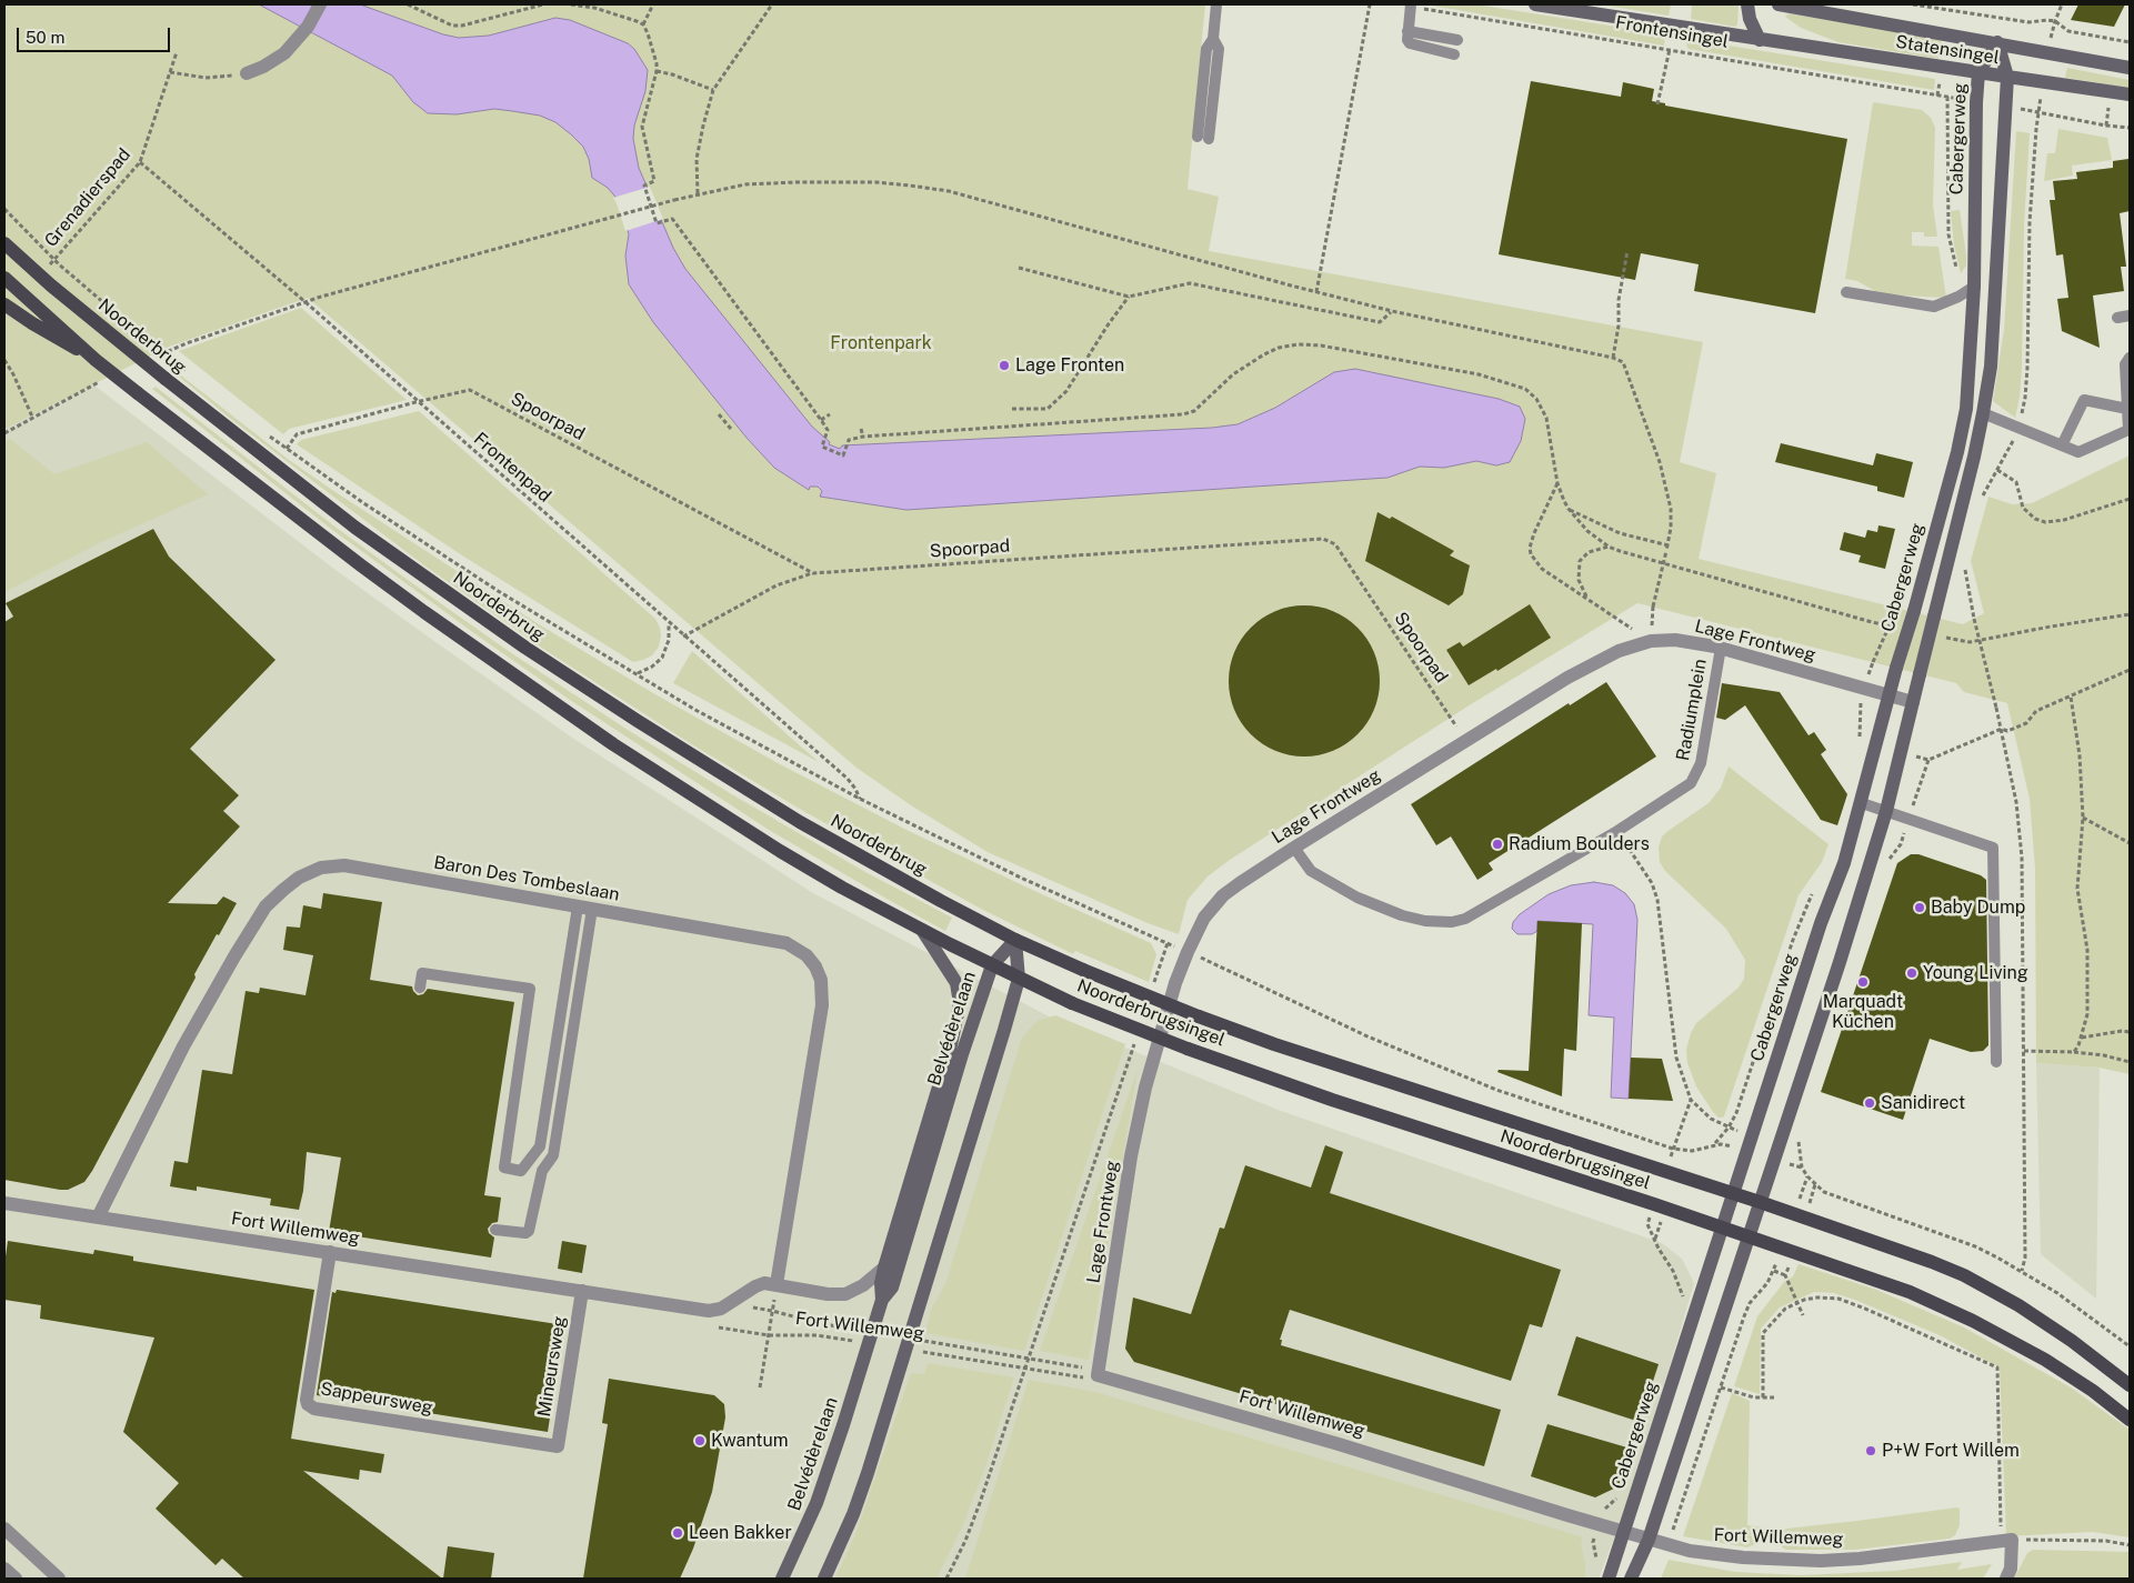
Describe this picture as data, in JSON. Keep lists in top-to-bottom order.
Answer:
{
  "streets": {
    "main road": ["Noorderbrug", "Noorderbrugsingel"],
    "street": [
      "Frontensingel",
      "Statensingel",
      "Cabergerweg",
      "Lage Frontweg",
      "Baron Des Tombeslaan",
      "Belvédèrelaan",
      "Fort Willemweg",
      "Mineursweg",
      "Sappeursweg"
    ],
    "lane": ["Radiumplein"],
    "path": ["Grenadierspad", "Spoorpad", "Frontenpad"]
  },
  "crossings": [
    ["Frontensingel", "Statensingel"],
    ["Frontensingel", "Cabergerweg"],
    ["Statensingel", "Cabergerweg"],
    ["Cabergerweg", "Lage Frontweg"],
    ["Cabergerweg", "Noorderbrugsingel"],
    ["Cabergerweg", "Fort Willemweg"],
    ["Grenadierspad", "Frontenpad"],
    ["Noorderbrug", "Noorderbrugsingel"],
    ["Noorderbrug", "Belvédèrelaan"],
    ["Spoorpad", "Frontenpad"],
    ["Spoorpad", "Lage Frontweg"],
    ["Lage Frontweg", "Radiumplein"],
    ["Lage Frontweg", "Fort Willemweg"],
    ["Baron Des Tombeslaan", "Fort Willemweg"],
    ["Noorderbrugsingel", "Belvédèrelaan"],
    ["Belvédèrelaan", "Fort Willemweg"],
    ["Fort Willemweg", "Mineursweg"],
    ["Fort Willemweg", "Sappeursweg"],
    ["Mineursweg", "Sappeursweg"]
  ],
  "parks": ["Frontenpark"],
  "places": [
    "Lage Fronten",
    "Radium Boulders",
    "Baby Dump",
    "Young Living",
    "Marquadt Küchen",
    "Sanidirect",
    "Kwantum",
    "P+W Fort Willem",
    "Leen Bakker"
  ],
  "scale_bar": "50 m"
}
